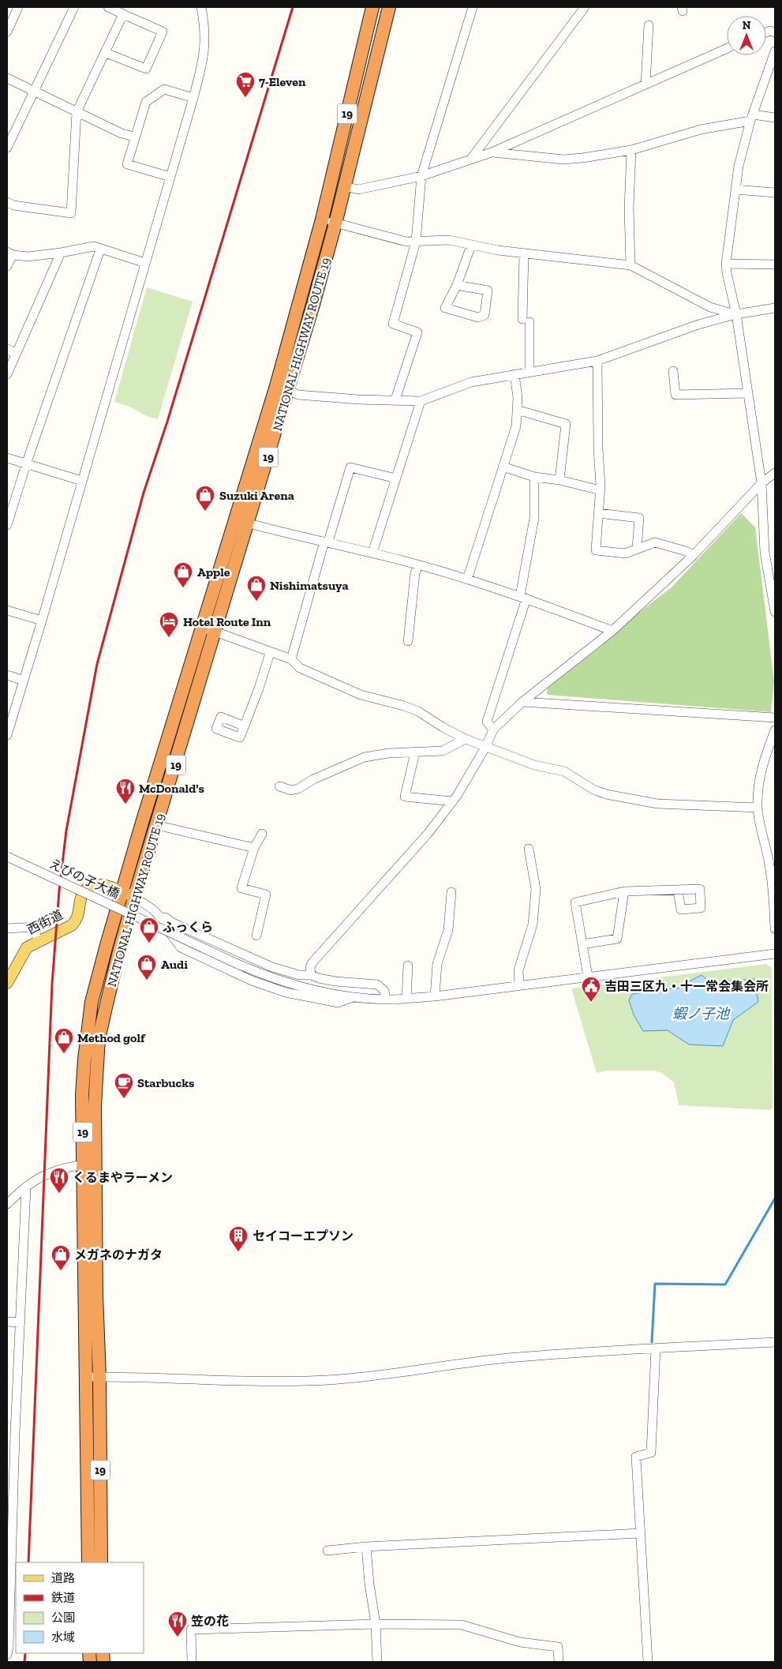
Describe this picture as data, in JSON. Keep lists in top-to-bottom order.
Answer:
{
  "streets": {
    "highway": ["19", "NATIONAL HIGHWAY ROUTE 19"],
    "main road": ["西街道"],
    "street": ["えびの子大橋"]
  },
  "crossings": [
    ["NATIONAL HIGHWAY ROUTE 19", "西街道"]
  ],
  "water": ["蝦ノ子池"],
  "places": {
    "supermarket": ["7-Eleven"],
    "shop": [
      "Suzuki Arena",
      "Apple",
      "Nishimatsuya",
      "ふっくら",
      "Audi",
      "Method golf",
      "メガネのナガタ"
    ],
    "hotel": ["Hotel Route Inn"],
    "restaurant": ["McDonald's", "くるまやラーメン", "笠の花"],
    "public building": ["吉田三区九・十一常会集会所"],
    "cafe": ["Starbucks"],
    "building": ["セイコーエプソン"]
  },
  "legend": [
    "道路",
    "鉄道",
    "公園",
    "水域"
  ],
  "north": "top"
}
